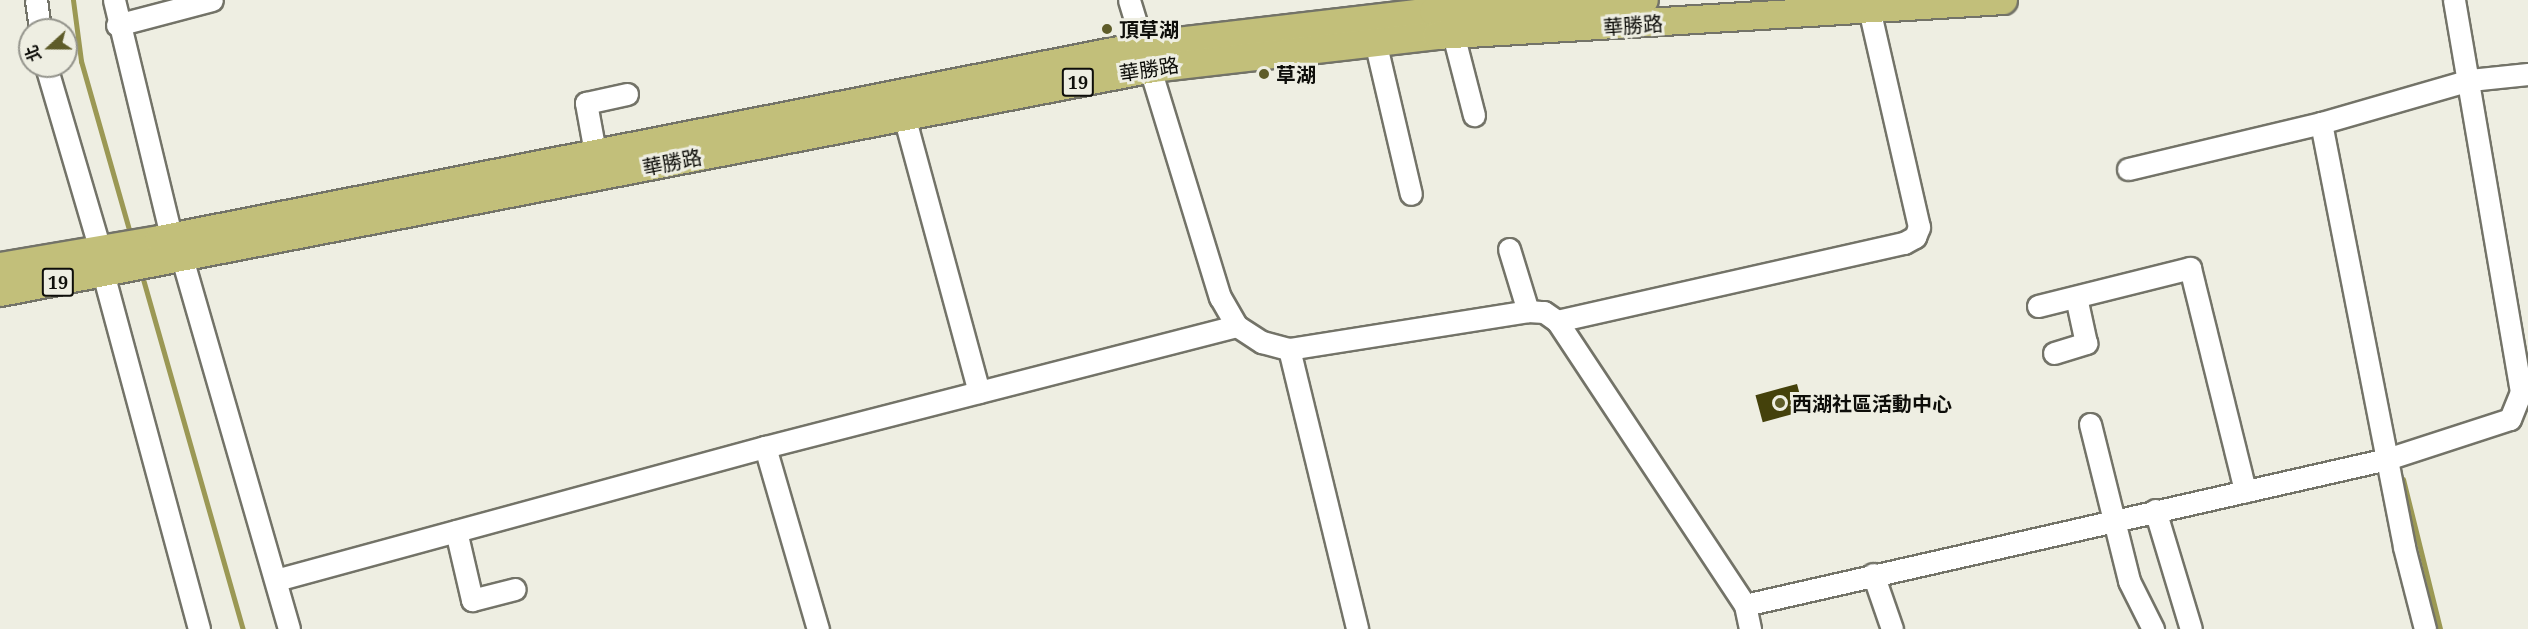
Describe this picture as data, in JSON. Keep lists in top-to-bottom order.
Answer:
{
  "streets": {
    "main road": ["華勝路", "19"]
  },
  "crossings": [
    ["華勝路", "19"]
  ],
  "places": ["頂草湖", "草湖", "西湖社區活動中心"],
  "north": "left"
}
